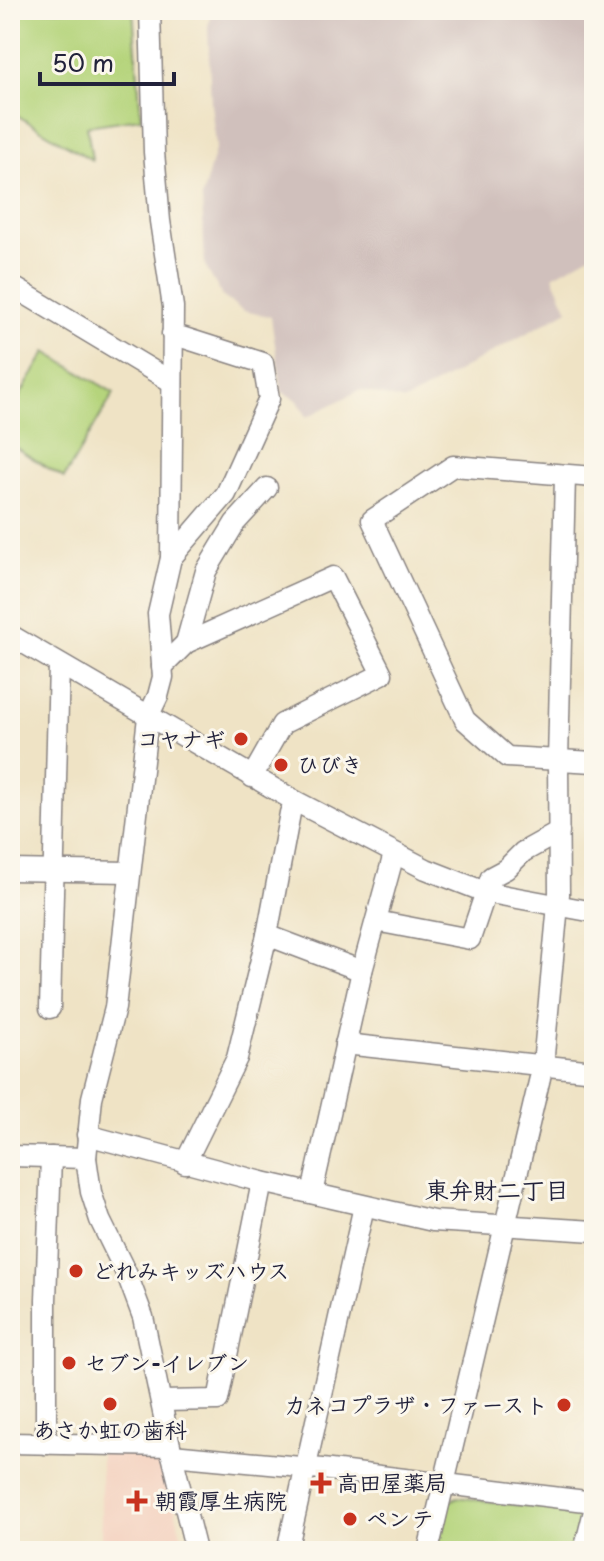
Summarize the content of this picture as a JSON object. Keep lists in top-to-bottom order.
{
  "districts": ["東弁財二丁目"],
  "places": {
    "other": [
      "コヤナギ",
      "ひびき",
      "どれみキッズハウス",
      "セブン-イレブン",
      "あさか虹の歯科",
      "カネコプラザ・ファースト",
      "ペンテ"
    ],
    "health": ["高田屋薬局", "朝霞厚生病院"]
  },
  "scale_bar": "50 m"
}
